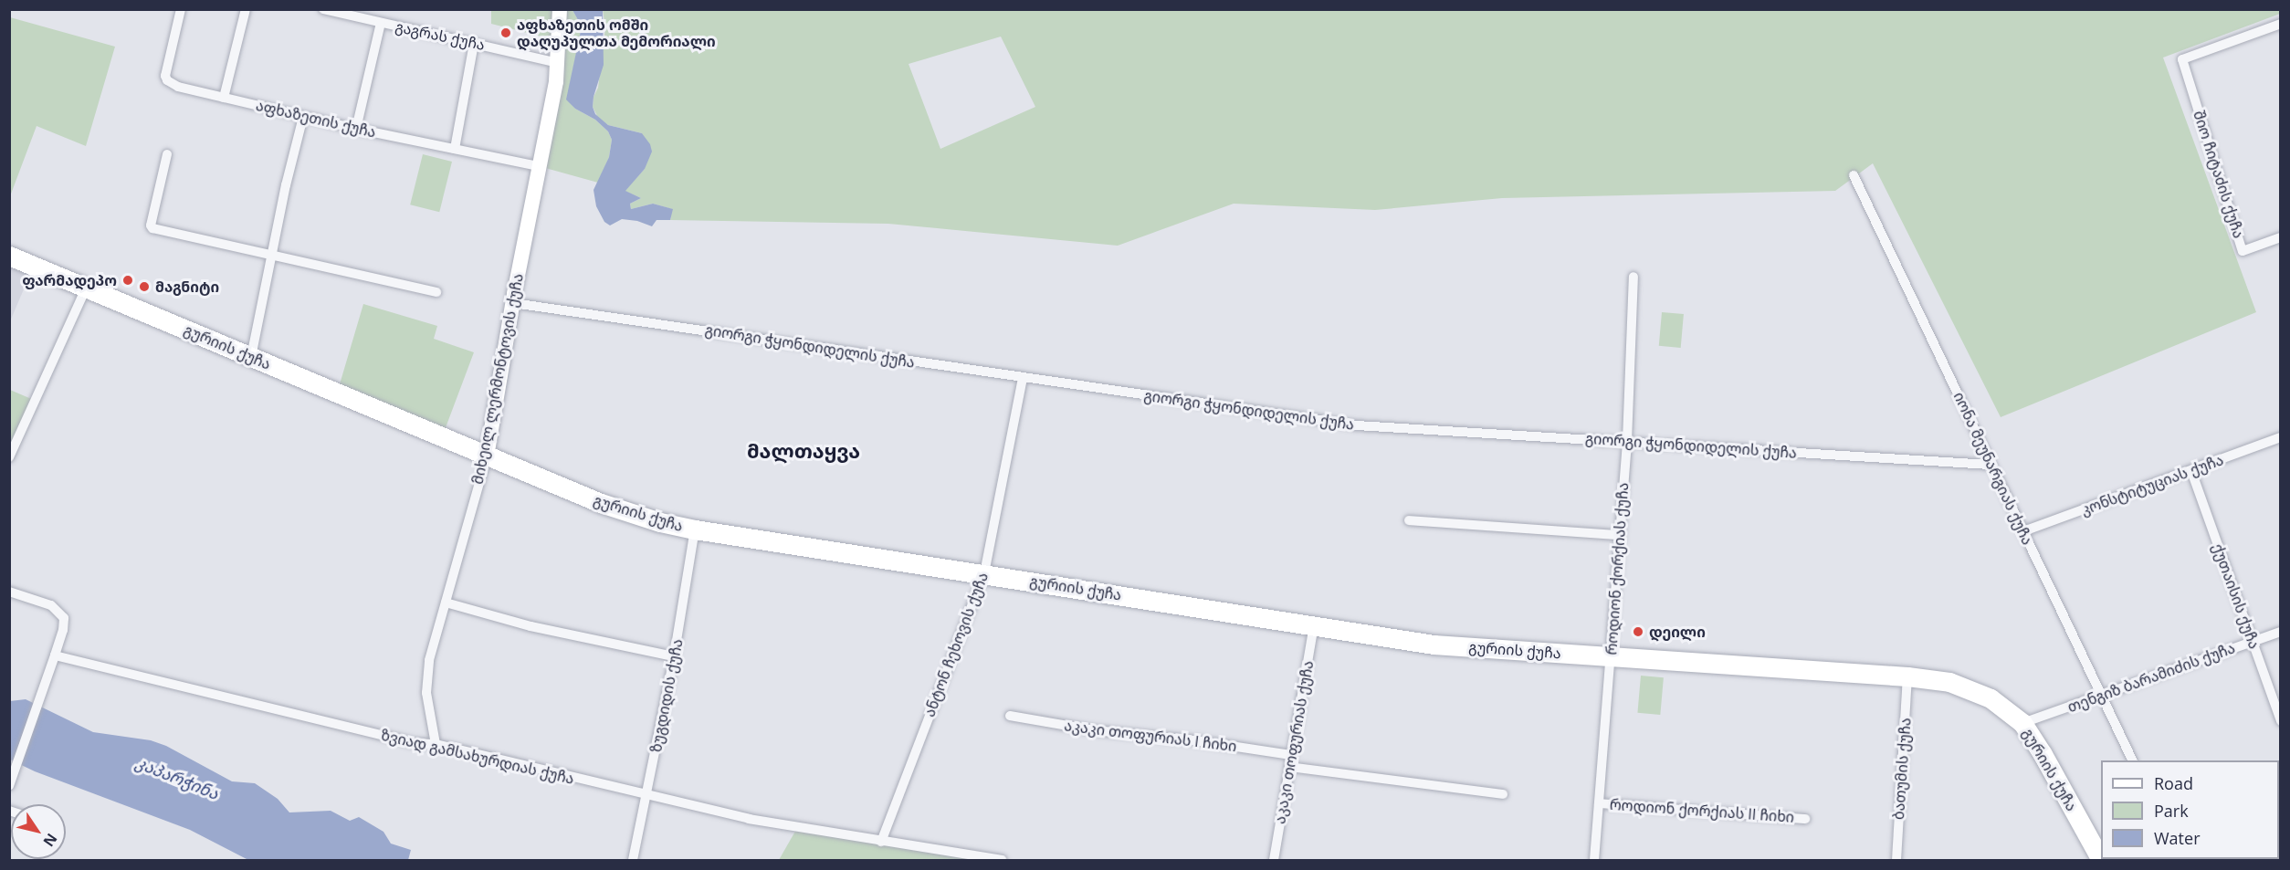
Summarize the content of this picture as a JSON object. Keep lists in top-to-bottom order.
{
  "streets": {
    "highway": ["გურიის ქუჩა"],
    "street": [
      "გაგრას ქუჩა",
      "აფხაზეთის ქუჩა",
      "შიო ჩიტაძის ქუჩა",
      "გიორგი ჭყონდიდელის ქუჩა",
      "მიხეილ ლერმონტოვის ქუჩა",
      "იონა მეუნარგიას ქუჩა",
      "კონსტიტუციას ქუჩა",
      "როდიონ ქორქიას ქუჩა",
      "ქუთაისის ქუჩა",
      "ანტონ ჩეხოვის ქუჩა",
      "თენგიზ ბარამიძის ქუჩა",
      "ზუგდიდის ქუჩა",
      "აკაკი თოფურიას I ჩიხი",
      "აკაკი თოფურიას ქუჩა",
      "ზვიად გამსახურდიას ქუჩა",
      "ბათუმის ქუჩა",
      "როდიონ ქორქიას II ჩიხი"
    ]
  },
  "crossings": [
    ["გაგრას ქუჩა", "მიხეილ ლერმონტოვის ქუჩა"],
    ["აფხაზეთის ქუჩა", "მიხეილ ლერმონტოვის ქუჩა"],
    ["გიორგი ჭყონდიდელის ქუჩა", "მიხეილ ლერმონტოვის ქუჩა"],
    ["გიორგი ჭყონდიდელის ქუჩა", "იონა მეუნარგიას ქუჩა"],
    ["გიორგი ჭყონდიდელის ქუჩა", "როდიონ ქორქიას ქუჩა"],
    ["გიორგი ჭყონდიდელის ქუჩა", "ანტონ ჩეხოვის ქუჩა"],
    ["გურიის ქუჩა", "მიხეილ ლერმონტოვის ქუჩა"],
    ["გურიის ქუჩა", "როდიონ ქორქიას ქუჩა"],
    ["გურიის ქუჩა", "ანტონ ჩეხოვის ქუჩა"],
    ["გურიის ქუჩა", "თენგიზ ბარამიძის ქუჩა"],
    ["გურიის ქუჩა", "ზუგდიდის ქუჩა"],
    ["გურიის ქუჩა", "აკაკი თოფურიას ქუჩა"],
    ["გურიის ქუჩა", "ბათუმის ქუჩა"],
    ["მიხეილ ლერმონტოვის ქუჩა", "ზვიად გამსახურდიას ქუჩა"],
    ["იონა მეუნარგიას ქუჩა", "კონსტიტუციას ქუჩა"],
    ["იონა მეუნარგიას ქუჩა", "თენგიზ ბარამიძის ქუჩა"],
    ["კონსტიტუციას ქუჩა", "ქუთაისის ქუჩა"],
    ["როდიონ ქორქიას ქუჩა", "როდიონ ქორქიას II ჩიხი"],
    ["ქუთაისის ქუჩა", "თენგიზ ბარამიძის ქუჩა"],
    ["ანტონ ჩეხოვის ქუჩა", "ზვიად გამსახურდიას ქუჩა"],
    ["ზუგდიდის ქუჩა", "ზვიად გამსახურდიას ქუჩა"],
    ["აკაკი თოფურიას I ჩიხი", "აკაკი თოფურიას ქუჩა"]
  ],
  "districts": ["მალთაყვა"],
  "water": ["კაპარჭინა"],
  "places": [
    "აფხაზეთის ომში დაღუპულთა მემორიალი",
    "ფარმადეპო",
    "მაგნიტი",
    "დეილი"
  ],
  "legend": ["Road", "Park", "Water"],
  "north": "bottom right"
}
